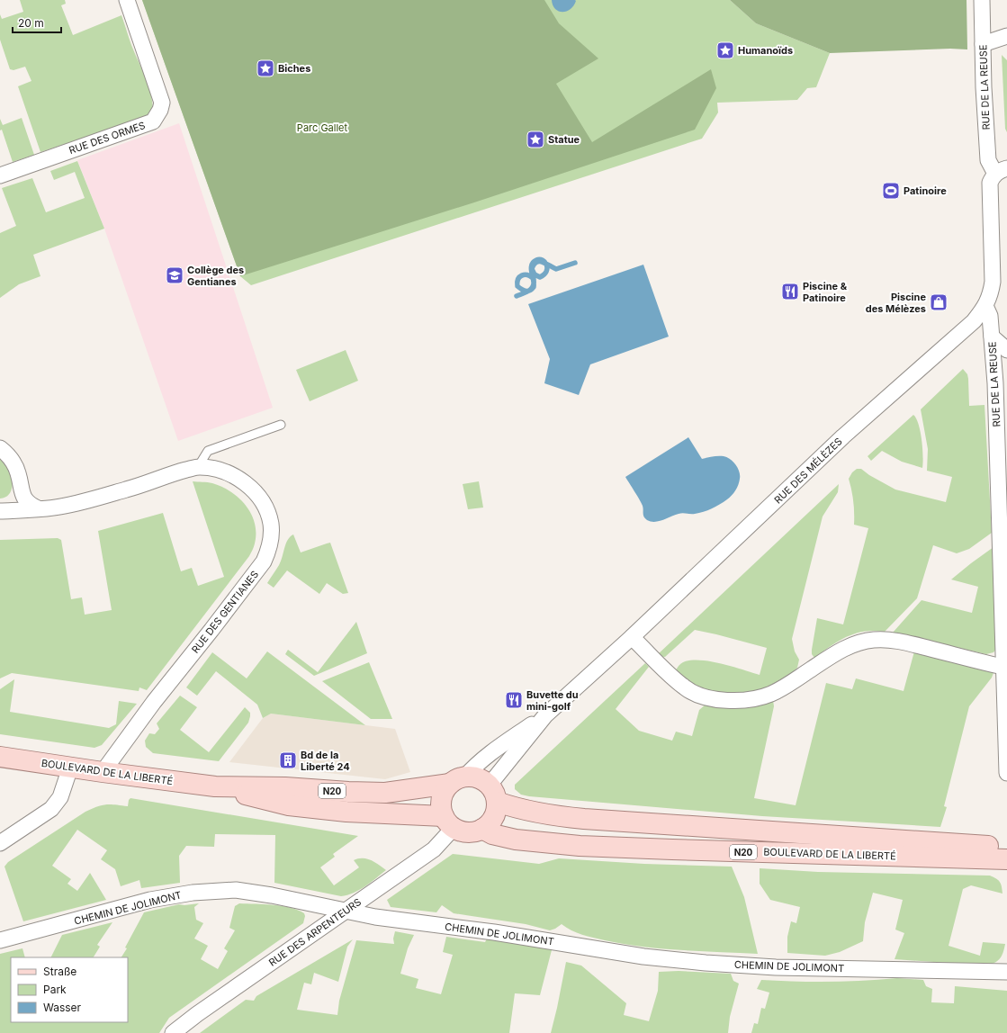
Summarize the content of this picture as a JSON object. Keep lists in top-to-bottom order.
{
  "streets": {
    "main road": ["BOULEVARD DE LA LIBERTÉ", "N20"],
    "street": [
      "RUE DE LA REUSE",
      "RUE DES ORMES",
      "RUE DES MÉLÈZES",
      "RUE DES GENTIANES",
      "CHEMIN DE JOLIMONT",
      "RUE DES ARPENTEURS"
    ]
  },
  "crossings": [
    ["RUE DE LA REUSE", "RUE DES MÉLÈZES"],
    ["RUE DES MÉLÈZES", "BOULEVARD DE LA LIBERTÉ"],
    ["RUE DES MÉLÈZES", "N20"],
    ["RUE DES MÉLÈZES", "RUE DES ARPENTEURS"],
    ["RUE DES GENTIANES", "BOULEVARD DE LA LIBERTÉ"],
    ["BOULEVARD DE LA LIBERTÉ", "N20"],
    ["BOULEVARD DE LA LIBERTÉ", "RUE DES ARPENTEURS"],
    ["N20", "RUE DES ARPENTEURS"],
    ["CHEMIN DE JOLIMONT", "RUE DES ARPENTEURS"]
  ],
  "parks": ["Parc Gallet"],
  "places": {
    "place": ["Humanoïds", "Biches", "Statue"],
    "sports": ["Patinoire"],
    "school or university": ["Collège des Gentianes"],
    "restaurant": ["Piscine & Patinoire", "Buvette du mini-golf"],
    "shop": ["Piscine des Mélèzes"],
    "building": ["Bd de la Liberté 24"]
  },
  "legend": ["Straße", "Park", "Wasser"],
  "scale_bar": "20 m"
}
